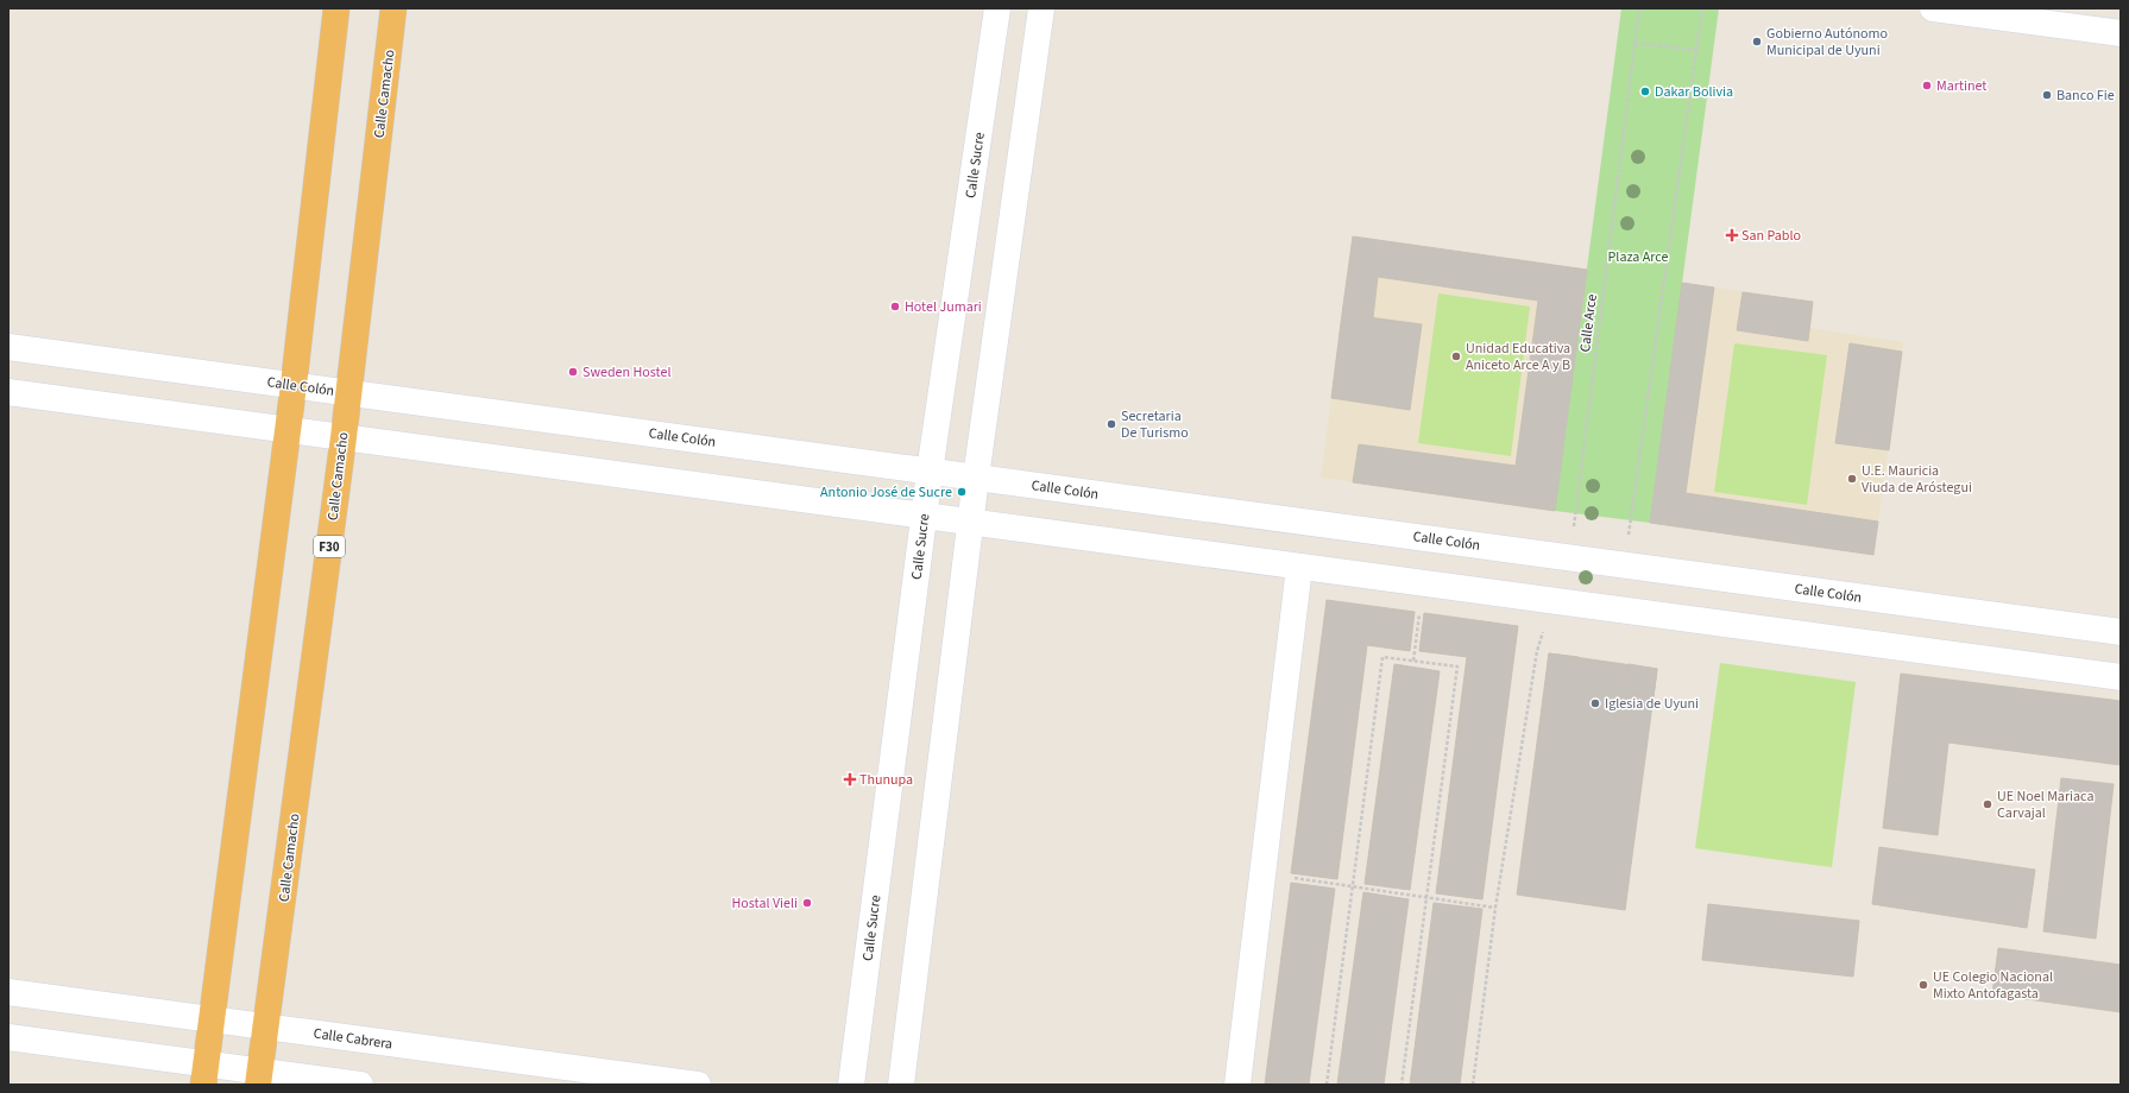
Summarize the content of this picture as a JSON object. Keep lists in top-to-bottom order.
{
  "streets": {
    "highway": ["Calle Camacho", "F30"],
    "street": ["Calle Sucre", "Calle Colón", "Calle Cabrera"],
    "path": ["Calle Arce"]
  },
  "crossings": [
    ["Calle Camacho", "Calle Colón"],
    ["Calle Camacho", "Calle Cabrera"],
    ["Calle Sucre", "Calle Colón"],
    ["Calle Arce", "Calle Colón"]
  ],
  "parks": ["Plaza Arce"],
  "places": {
    "other": [
      "Gobierno Autónomo Municipal de Uyuni",
      "Martinet",
      "Dakar Bolivia",
      "Banco Fie",
      "Hotel Jumari",
      "Unidad Educativa Aniceto Arce A y B",
      "Sweden Hostel",
      "Secretaria De Turismo",
      "U.E. Mauricia Viuda de Aróstegui",
      "Antonio José de Sucre",
      "Iglesia de Uyuni",
      "UE Noel Mariaca Carvajal",
      "Hostal Vieli",
      "UE Colegio Nacional Mixto Antofagasta"
    ],
    "health": ["San Pablo", "Thunupa"]
  }
}
